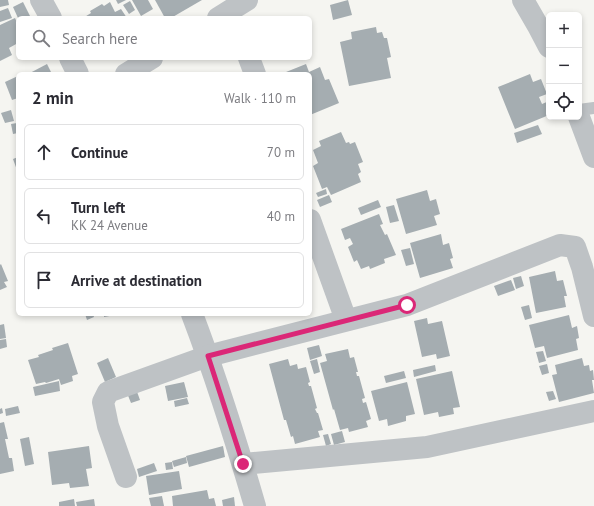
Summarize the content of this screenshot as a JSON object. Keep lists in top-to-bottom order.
{
  "page": {
    "map_buttons": ["+", "−"],
    "search": "Search here",
    "heading": ["2 min", "Walk · 110 m"],
    "list": [
      ["Continue", "70 m"],
      ["Turn left", "KK 24 Avenue", "40 m"],
      "Arrive at destination"
    ]
  }
}
